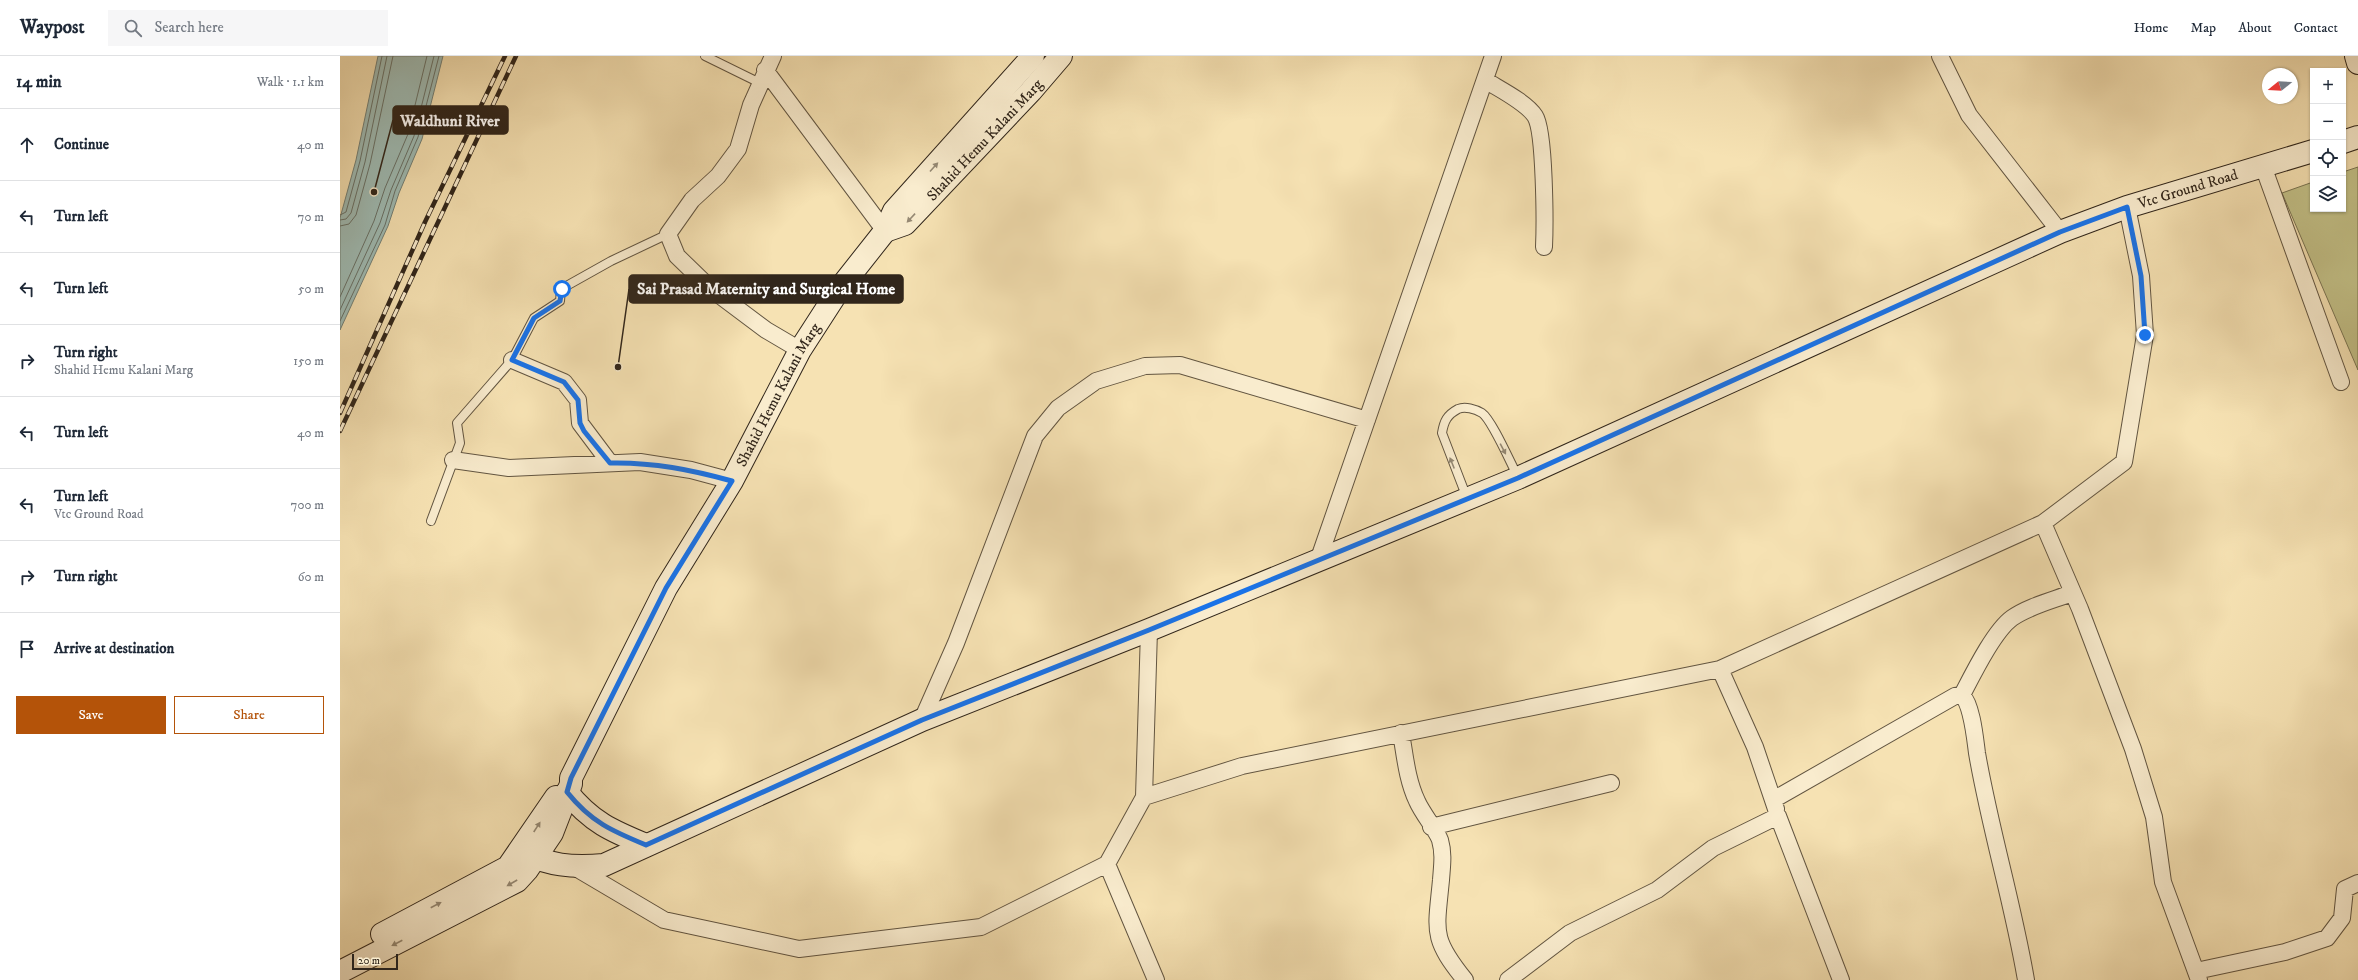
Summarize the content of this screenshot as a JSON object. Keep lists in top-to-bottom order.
{
  "streets": {
    "street": ["Shahid Hemu Kalani Marg", "Vtc Ground Road"]
  },
  "crossings": [
    ["Shahid Hemu Kalani Marg", "Vtc Ground Road"]
  ],
  "places": ["Waldhuni River", "Sai Prasad Maternity and Surgical Home"],
  "scale_bar": "20 m",
  "north": "left",
  "page": {
    "header": "Waypost",
    "search": "Search here",
    "nav": [
      "Home",
      "Map",
      "About",
      "Contact"
    ],
    "heading": ["14 min", "Walk · 1.1 km"],
    "map_buttons": ["+", "−"],
    "list": [
      ["Continue", "40 m"],
      ["Turn left", "70 m"],
      ["Turn left", "50 m"],
      ["Turn right", "Shahid Hemu Kalani Marg", "150 m"],
      ["Turn left", "40 m"],
      ["Turn left", "Vtc Ground Road", "700 m"],
      ["Turn right", "60 m"],
      "Arrive at destination"
    ],
    "buttons": ["Save", "Share"],
    "scale": "20 m"
  }
}
